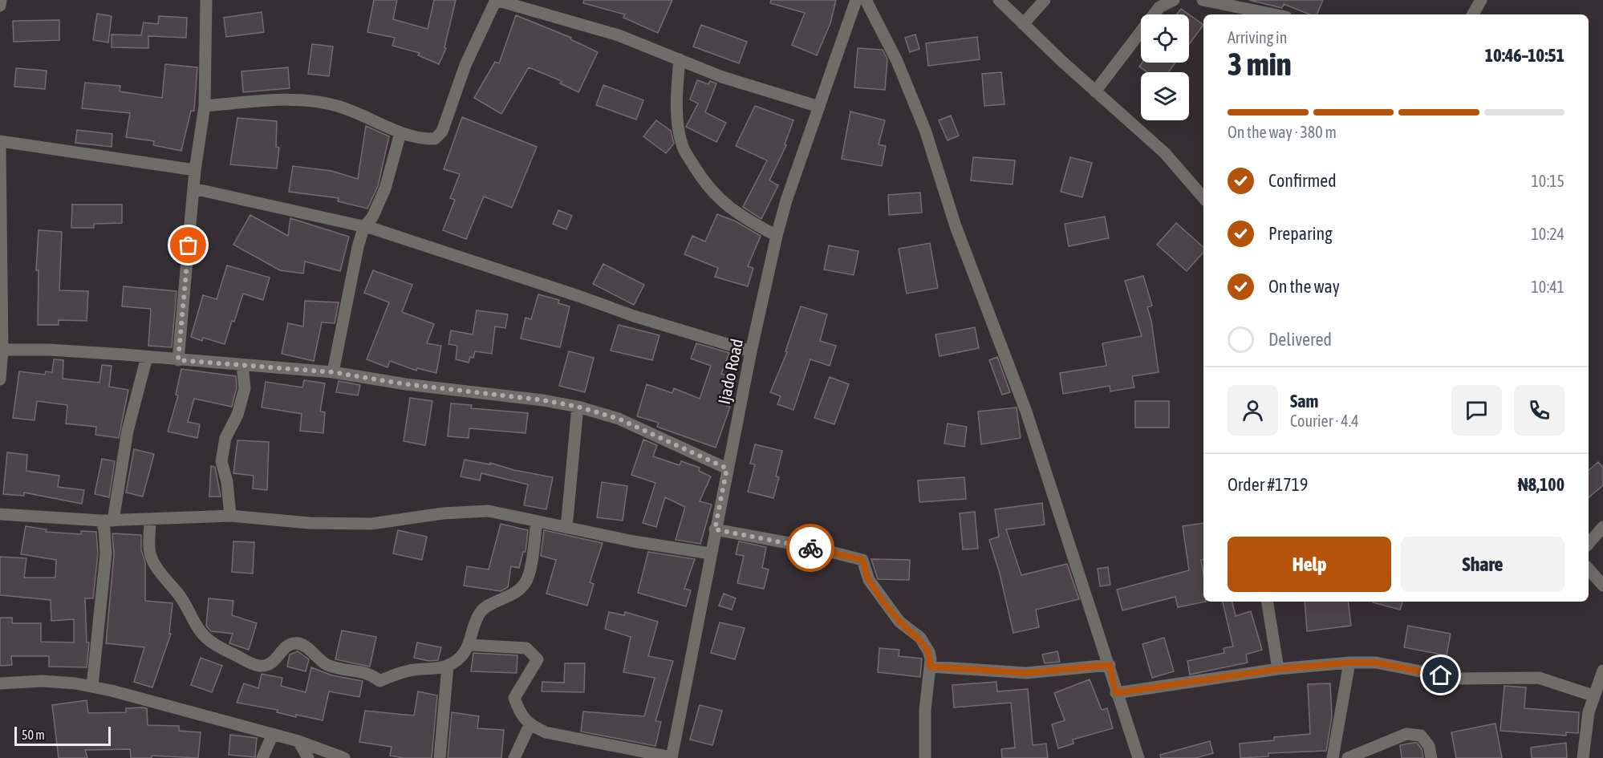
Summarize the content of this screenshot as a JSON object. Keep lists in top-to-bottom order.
{
  "streets": {
    "street": ["Ijado Road"]
  },
  "scale_bar": "50 m",
  "page": {
    "heading": ["3 min", "Arriving in", "10:46–10:51"],
    "panel": [
      "Sam",
      "Courier · 4.4",
      "Order #1719",
      "₦8,100"
    ],
    "bar": "On the way · 380 m",
    "list": [
      ["Confirmed", "10:15"],
      ["Preparing", "10:24"],
      ["On the way", "10:41"],
      "Delivered"
    ],
    "buttons": ["Help", "Share"],
    "scale": "50 m"
  }
}
